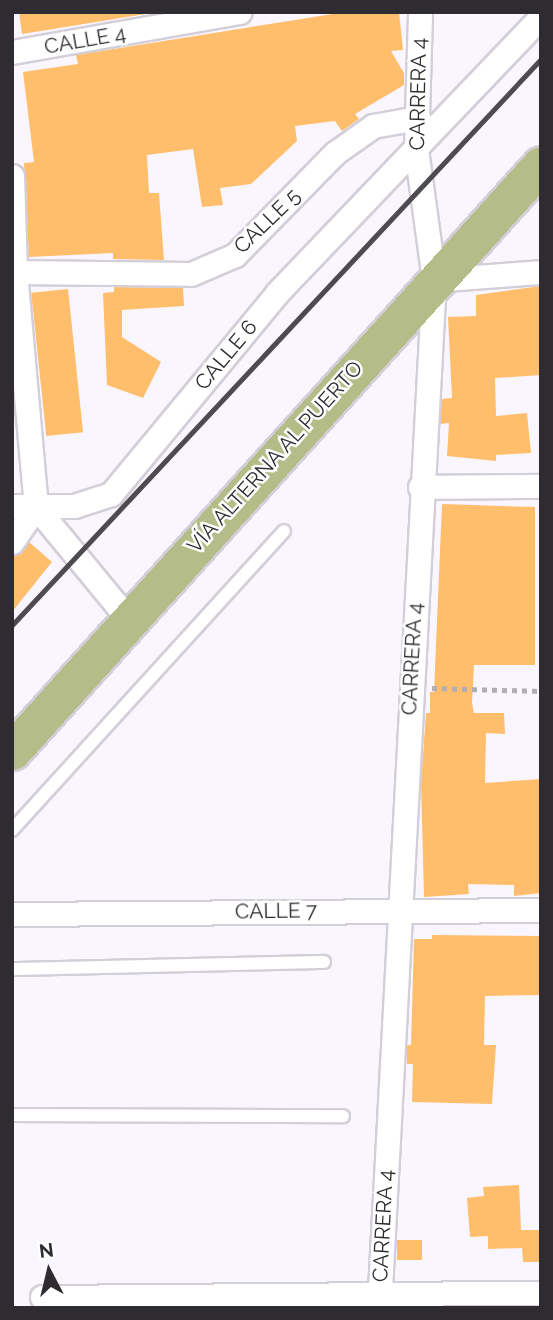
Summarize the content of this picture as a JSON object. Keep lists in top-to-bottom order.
{
  "streets": {
    "main road": ["VÍA ALTERNA AL PUERTO"],
    "street": [
      "CALLE 4",
      "CARRERA 4",
      "CALLE 5",
      "CALLE 6",
      "CALLE 7"
    ]
  },
  "crossings": [
    ["CARRERA 4", "CALLE 5"],
    ["CARRERA 4", "CALLE 6"],
    ["CARRERA 4", "VÍA ALTERNA AL PUERTO"],
    ["CARRERA 4", "CALLE 7"]
  ],
  "north": "top"
}
